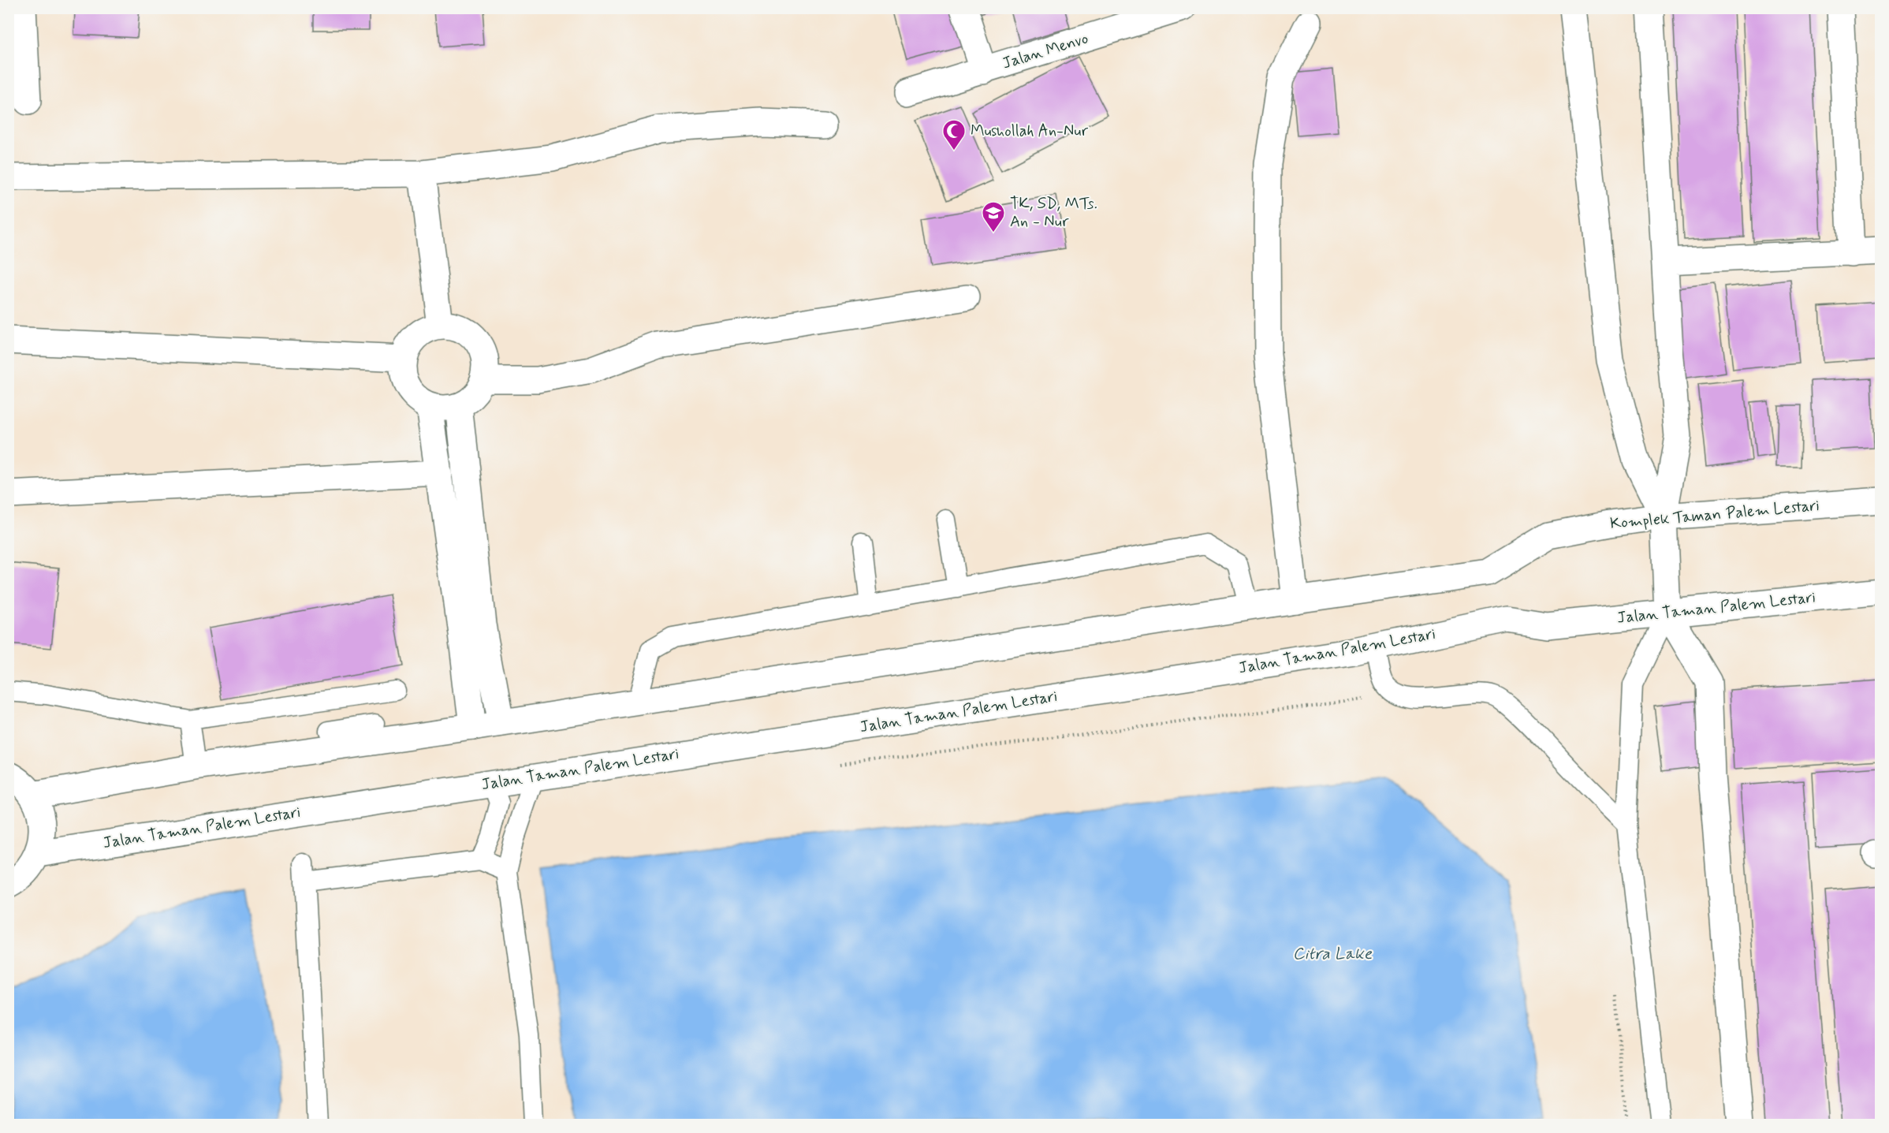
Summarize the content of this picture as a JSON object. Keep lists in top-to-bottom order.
{
  "streets": {
    "street": ["Jalan Menvo", "Komplek Taman Palem Lestari", "Jalan Taman Palem Lestari"]
  },
  "water": ["Citra Lake"],
  "places": {
    "mosque": ["Mushollah An-Nur"],
    "school or university": ["TK, SD, MTs. An - Nur"]
  }
}
